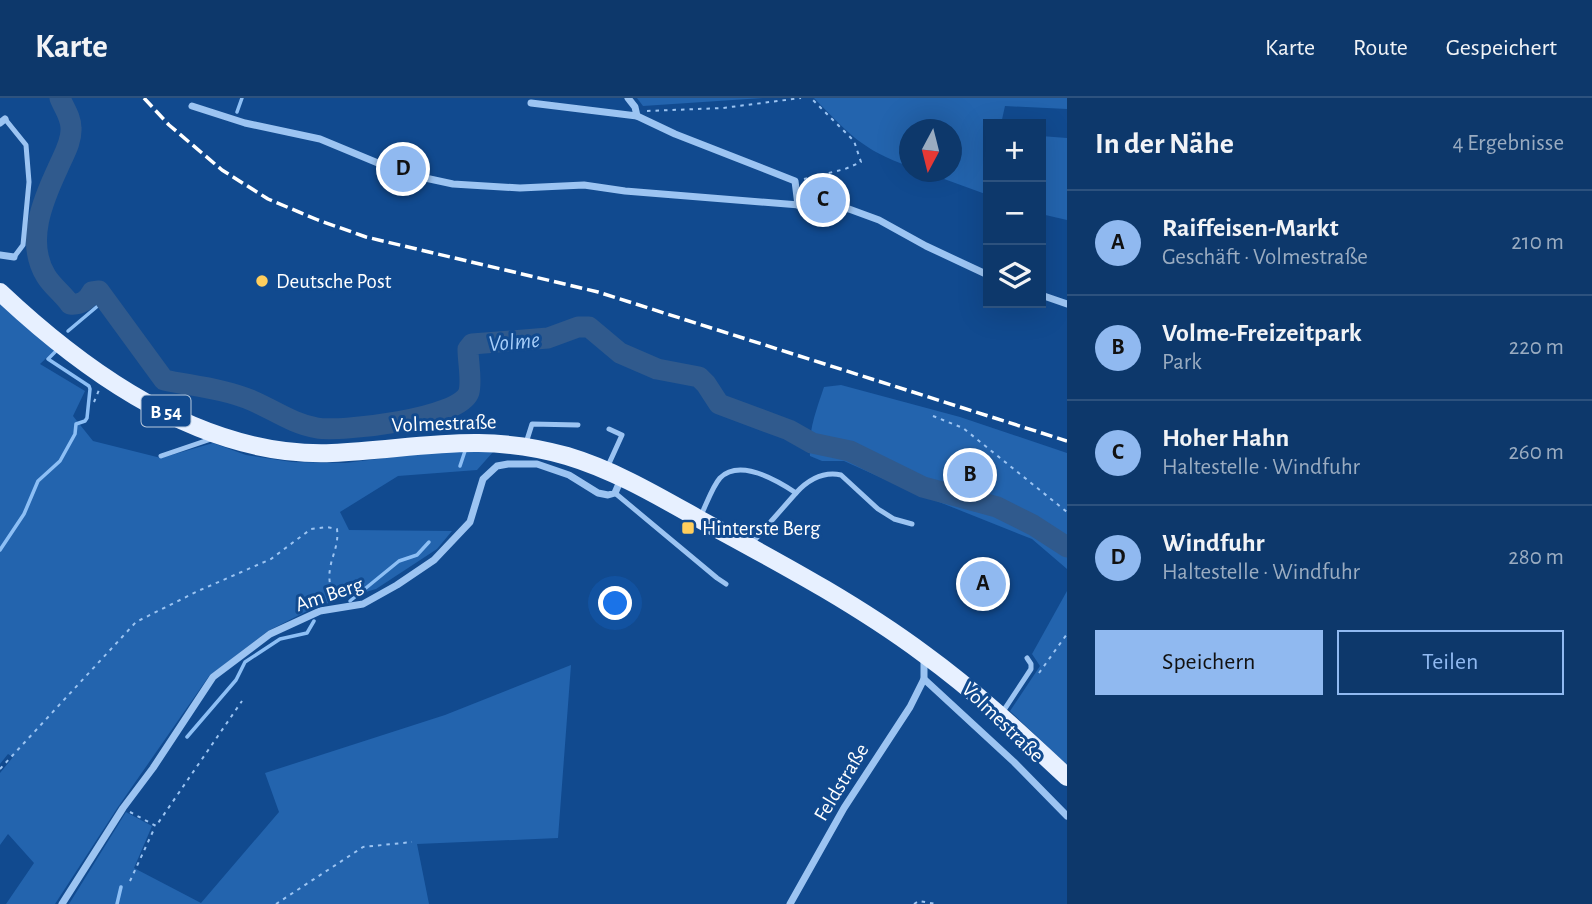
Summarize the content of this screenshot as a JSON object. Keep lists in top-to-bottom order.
{
  "streets": {
    "main road": ["B 54", "Volmestraße"],
    "street": ["Am Berg", "Feldstraße"]
  },
  "crossings": [
    ["Volmestraße", "Am Berg"],
    ["Volmestraße", "Feldstraße"]
  ],
  "water": ["Volme"],
  "places": {
    "other": ["Deutsche Post"],
    "transit": ["Hinterste Berg"]
  },
  "north": "bottom",
  "page": {
    "header": "Karte",
    "nav": ["Karte", "Route", "Gespeichert"],
    "heading": ["In der Nähe", "4 Ergebnisse"],
    "map_buttons": ["+", "−"],
    "pins": [
      "D",
      "C",
      "B",
      "A"
    ],
    "list": [
      {
        "mark": "A",
        "name": "Raiffeisen-Markt",
        "note": "Geschäft · Volmestraße",
        "value": "210 m"
      },
      {
        "mark": "B",
        "name": "Volme-Freizeitpark",
        "note": "Park",
        "value": "220 m"
      },
      {
        "mark": "C",
        "name": "Hoher Hahn",
        "note": "Haltestelle · Windfuhr",
        "value": "260 m"
      },
      {
        "mark": "D",
        "name": "Windfuhr",
        "note": "Haltestelle · Windfuhr",
        "value": "280 m"
      }
    ],
    "buttons": ["Speichern", "Teilen"]
  }
}
